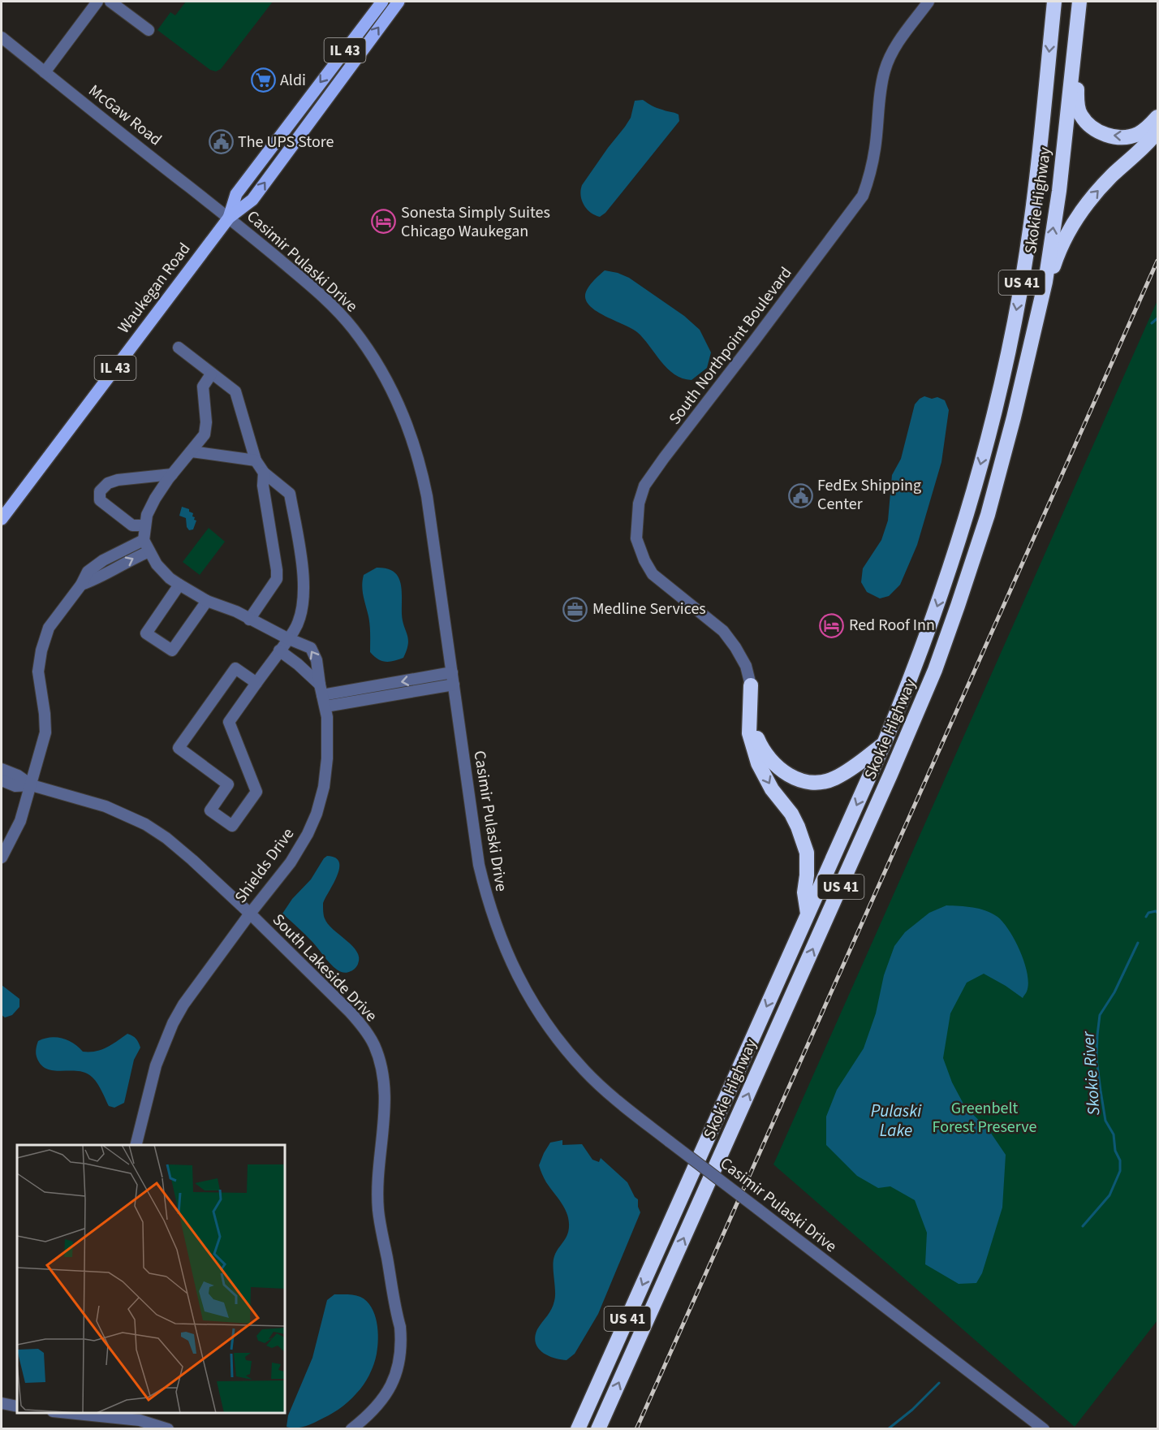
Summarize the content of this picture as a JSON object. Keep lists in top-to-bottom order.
{
  "streets": {
    "highway": ["Skokie Highway", "US 41"],
    "main road": ["IL 43", "Waukegan Road"],
    "street": [
      "McGaw Road",
      "Casimir Pulaski Drive",
      "South Northpoint Boulevard",
      "Shields Drive",
      "South Lakeside Drive"
    ]
  },
  "crossings": [
    ["McGaw Road", "Casimir Pulaski Drive"],
    ["McGaw Road", "Waukegan Road"],
    ["Casimir Pulaski Drive", "Waukegan Road"],
    ["Shields Drive", "South Lakeside Drive"]
  ],
  "water": ["Skokie River", "Pulaski Lake"],
  "parks": ["Greenbelt Forest Preserve"],
  "places": {
    "supermarket": ["Aldi"],
    "public building": ["The UPS Store", "FedEx Shipping Center"],
    "hotel": ["Sonesta Simply Suites Chicago Waukegan", "Red Roof Inn"],
    "office": ["Medline Services"]
  }
}
